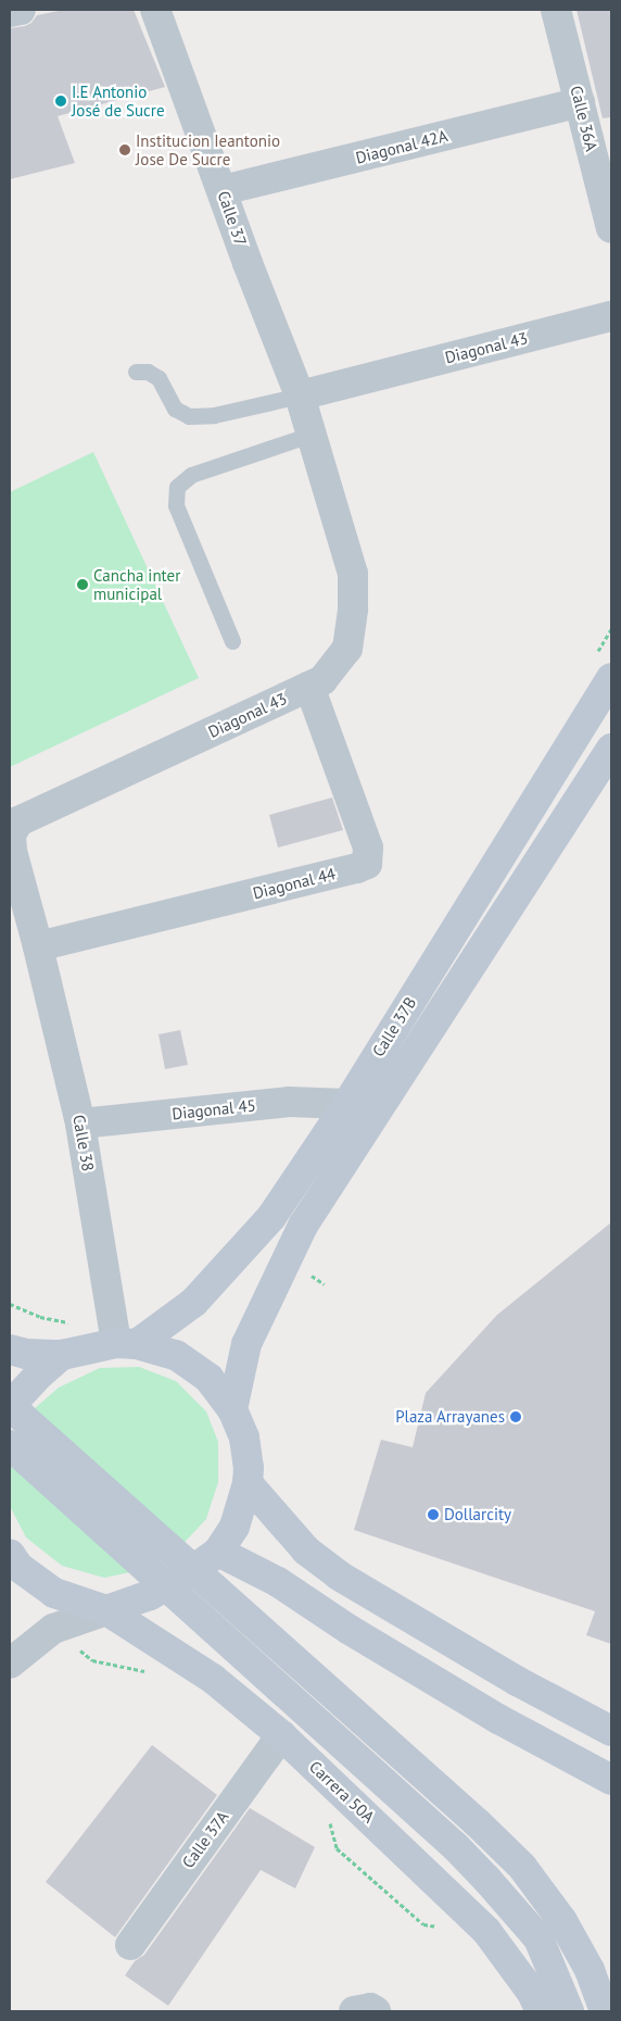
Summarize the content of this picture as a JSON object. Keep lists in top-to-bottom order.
{
  "streets": {
    "main road": ["Calle 37B", "Carrera 50A"],
    "street": [
      "Calle 36A",
      "Diagonal 42A",
      "Calle 37",
      "Diagonal 43",
      "Diagonal 44",
      "Diagonal 45",
      "Calle 38",
      "Calle 37A"
    ]
  },
  "crossings": [
    ["Calle 36A", "Diagonal 42A"],
    ["Diagonal 42A", "Calle 37"],
    ["Calle 37", "Diagonal 43"],
    ["Diagonal 43", "Diagonal 44"],
    ["Diagonal 43", "Calle 38"],
    ["Diagonal 44", "Calle 38"],
    ["Calle 37B", "Diagonal 45"],
    ["Calle 37B", "Calle 38"],
    ["Diagonal 45", "Calle 38"],
    ["Carrera 50A", "Calle 37A"]
  ],
  "places": [
    "I.E Antonio José de Sucre",
    "Institucion Ieantonio Jose De Sucre",
    "Cancha inter municipal",
    "Plaza Arrayanes",
    "Dollarcity"
  ]
}
